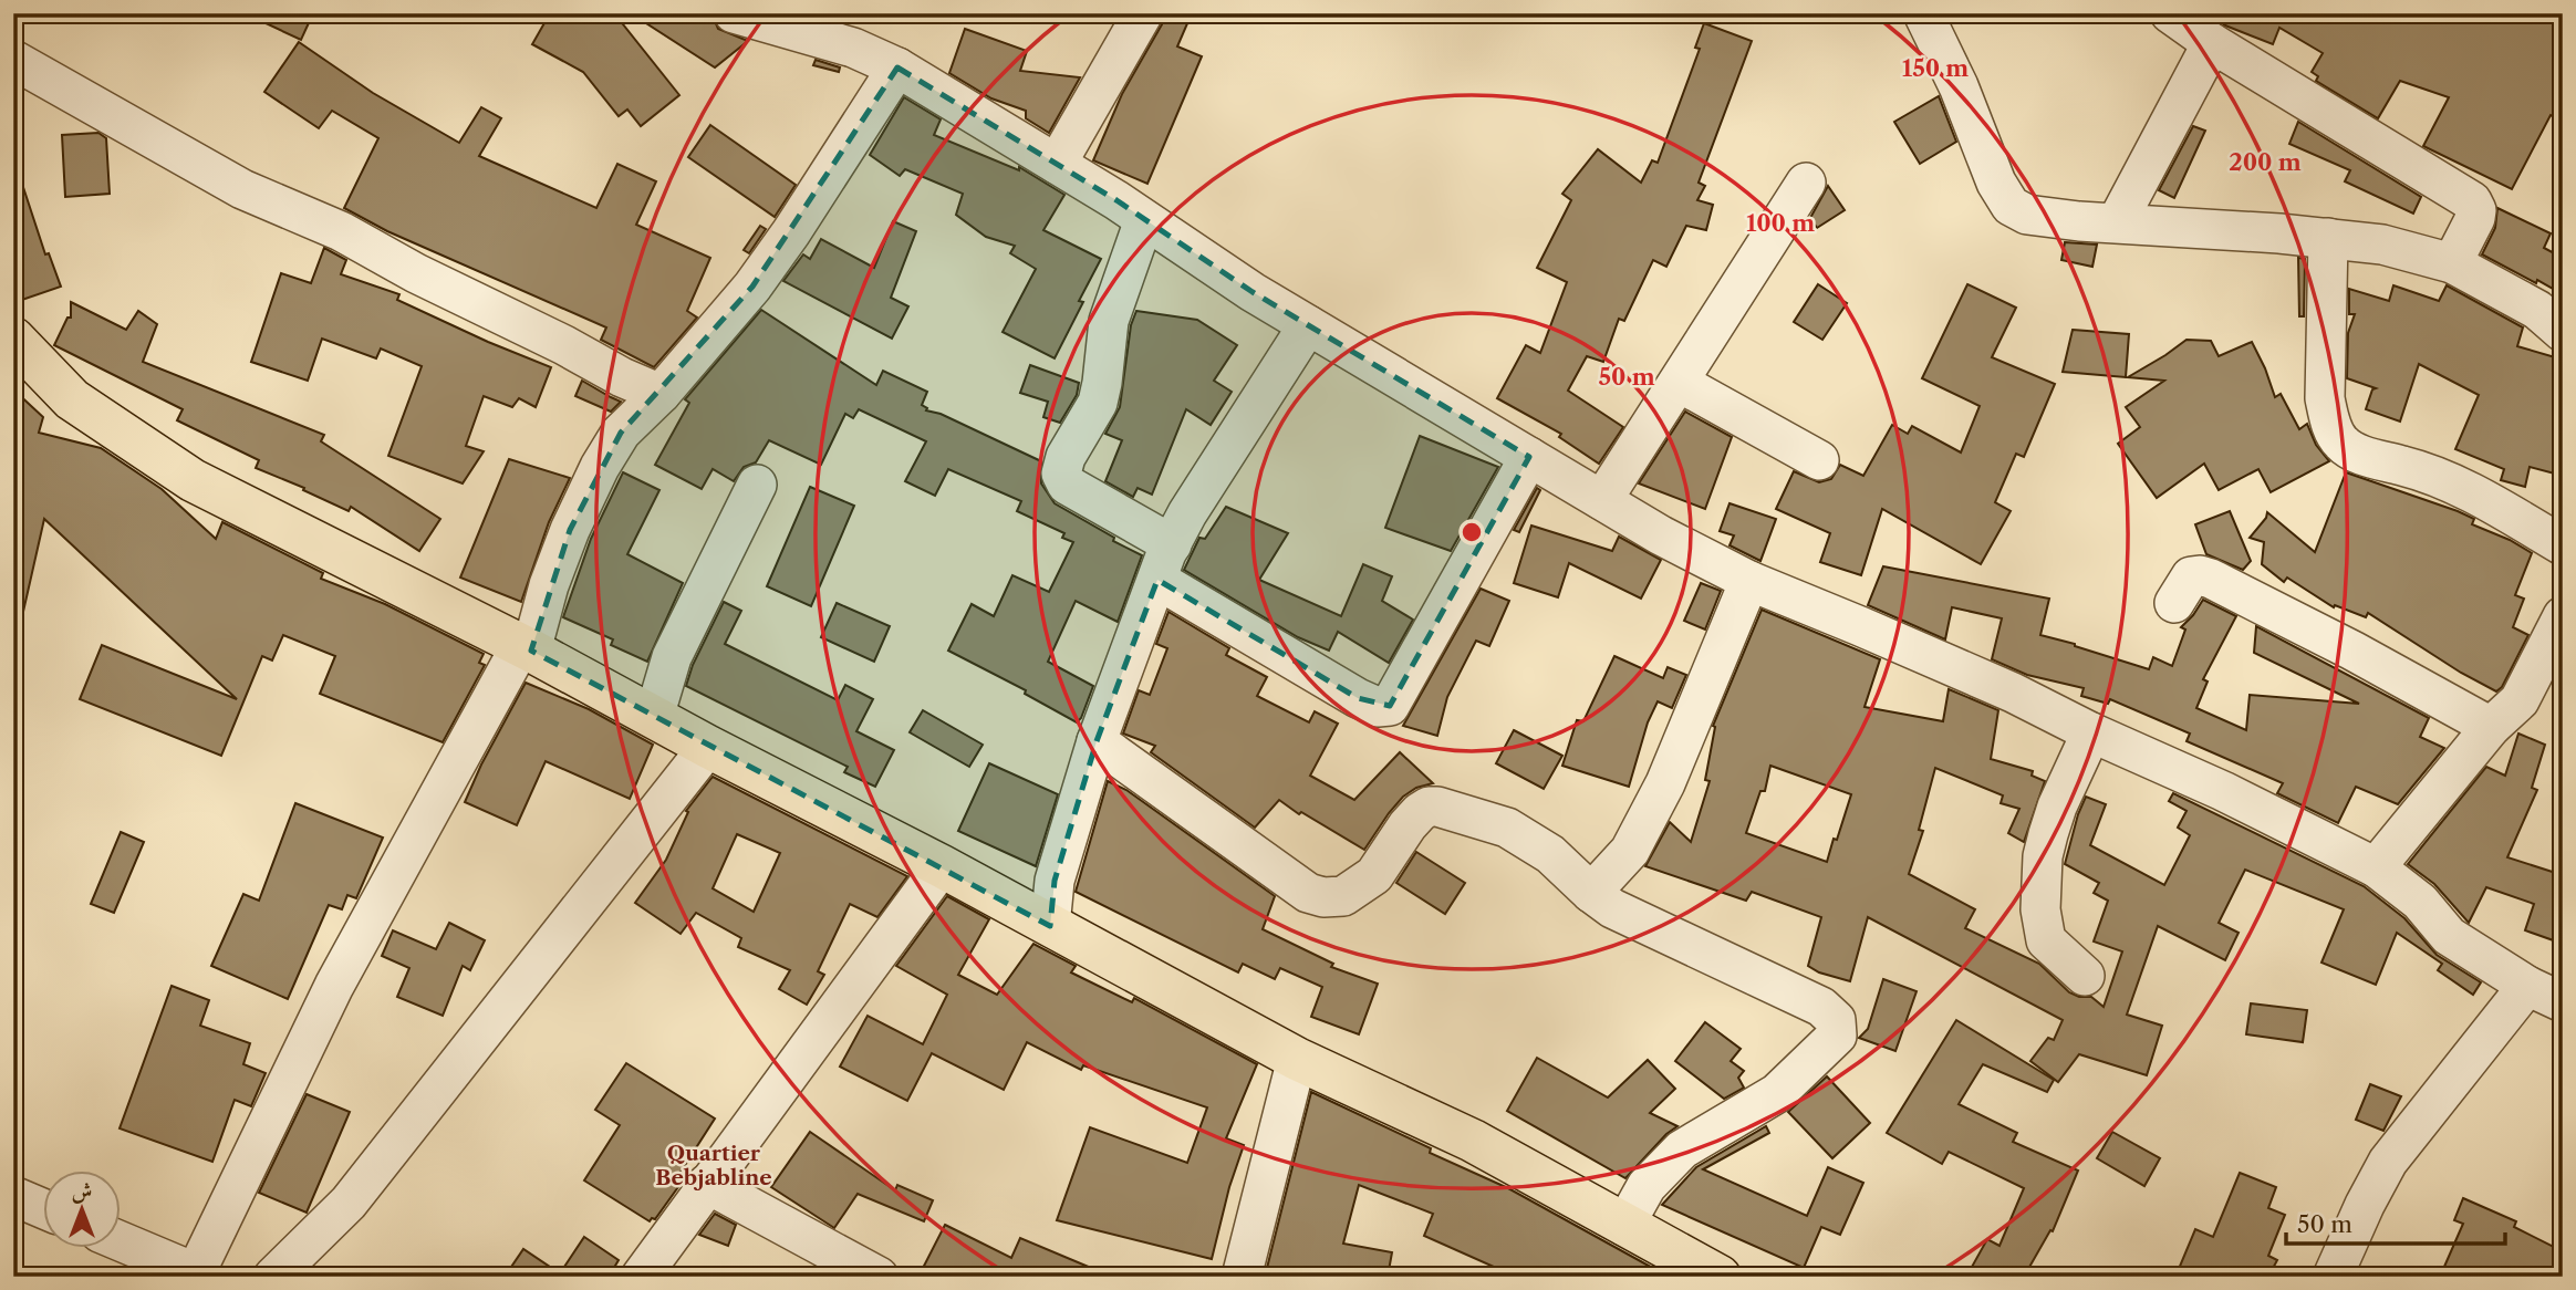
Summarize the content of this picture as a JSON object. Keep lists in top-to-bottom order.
{
  "districts": ["Quartier Bebjabline"],
  "scale_bar": "50 m",
  "north": "top",
  "rings": [
    "150 m",
    "200 m",
    "100 m",
    "50 m"
  ]
}
